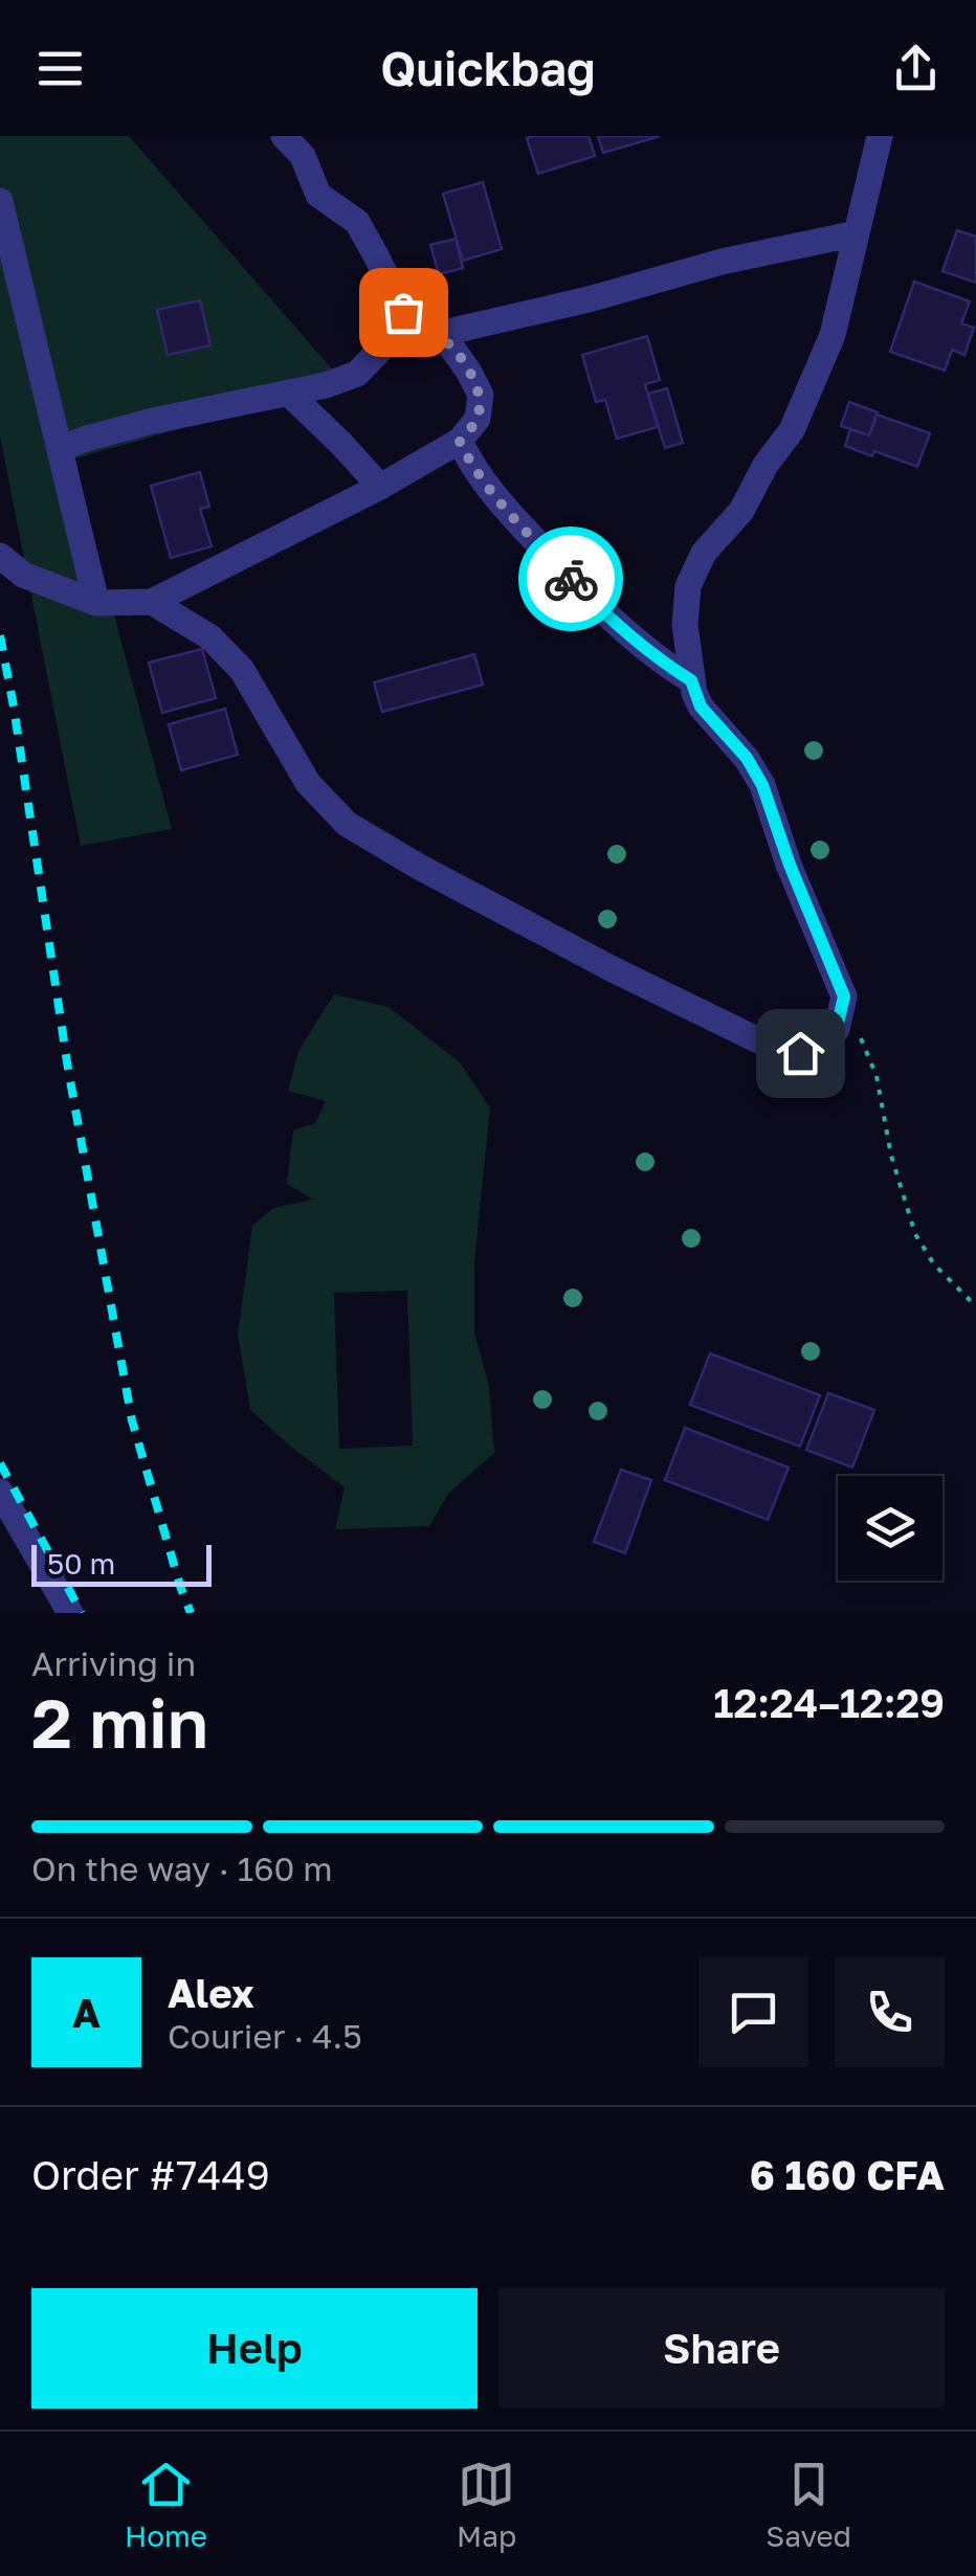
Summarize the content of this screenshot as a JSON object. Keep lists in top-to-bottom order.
{
  "scale_bar": "50 m",
  "page": {
    "header": "Quickbag",
    "scale": "50 m",
    "heading": ["2 min", "Arriving in", "12:24–12:29"],
    "panel": [
      "Alex",
      "Courier · 4.5",
      "Order #7449",
      "6 160 CFA"
    ],
    "bar": "On the way · 160 m",
    "round": "A",
    "buttons": ["Help", "Share"],
    "tabs": ["Home", "Map", "Saved"]
  }
}
